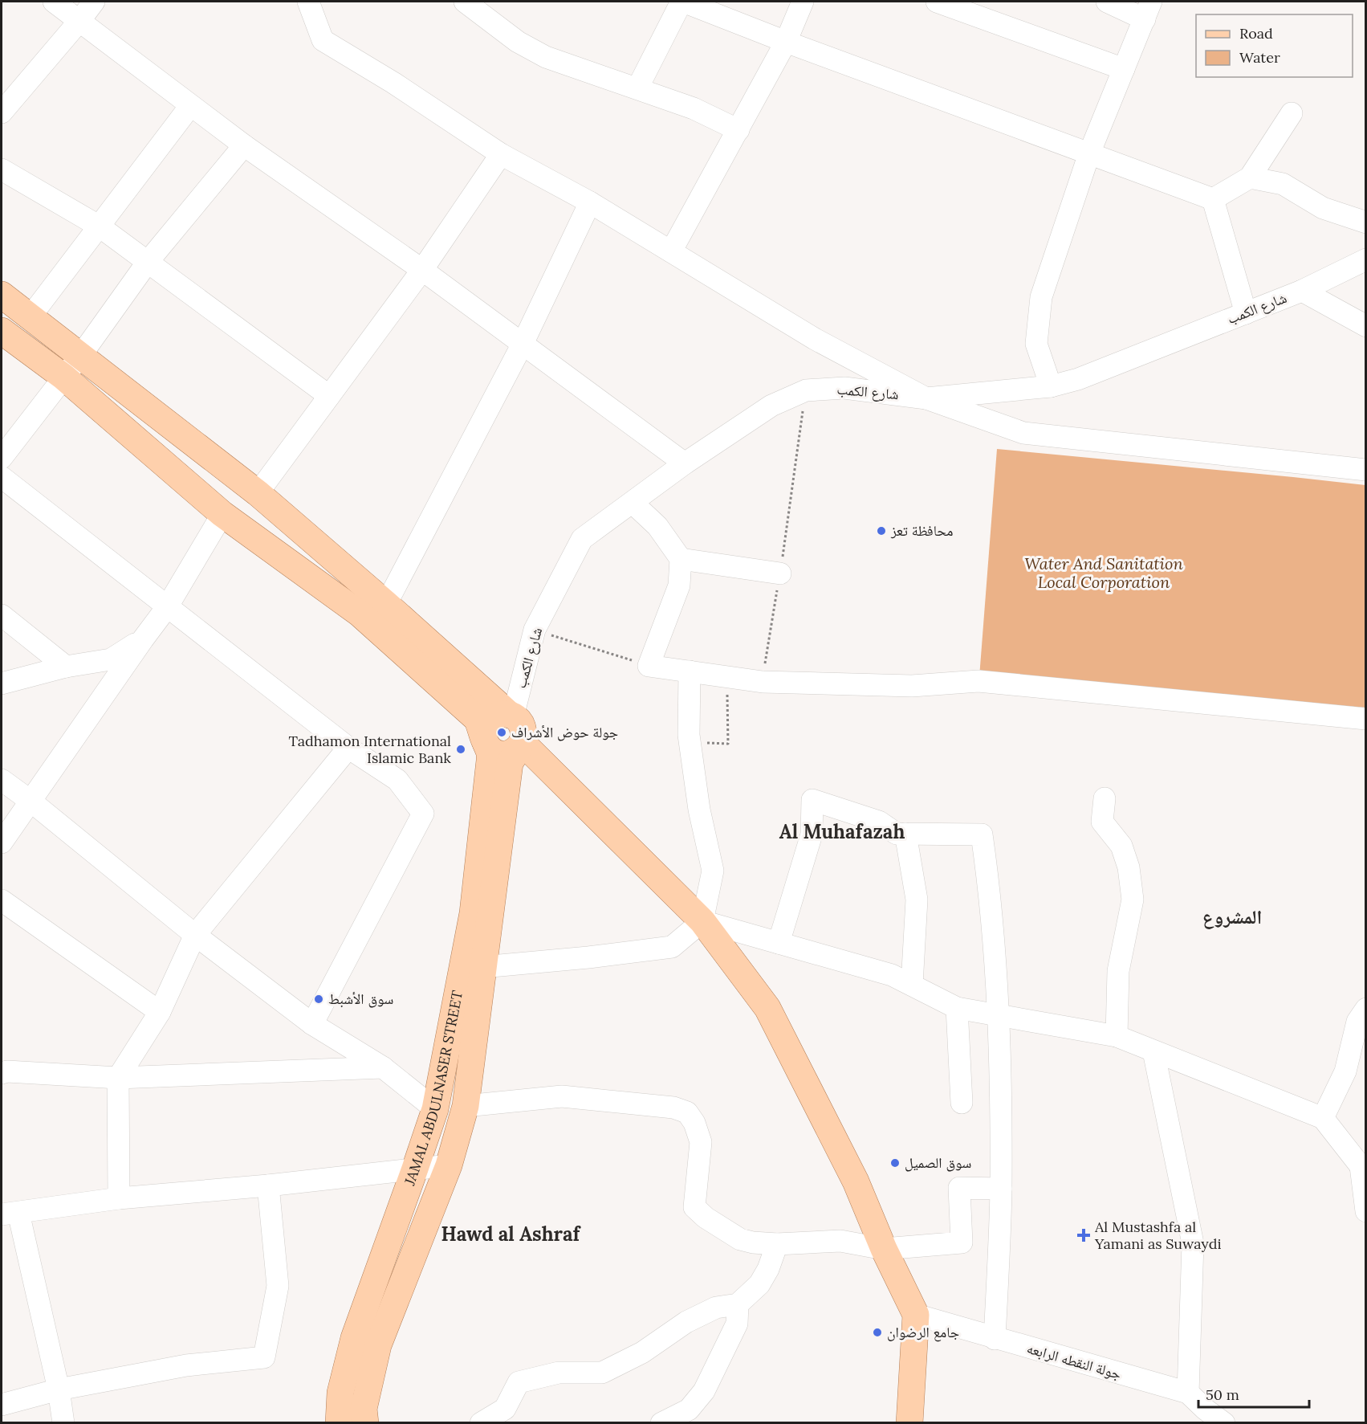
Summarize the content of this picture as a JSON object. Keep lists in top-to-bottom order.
{
  "streets": {
    "main road": ["JAMAL ABDULNASER STREET"],
    "street": ["شارع الكمب", "جولة النقطه الرابعه"]
  },
  "crossings": [
    ["شارع الكمب", "JAMAL ABDULNASER STREET"]
  ],
  "districts": ["Al Muhafazah", "المشروع", "Hawd al Ashraf"],
  "water": ["Water And Sanitation Local Corporation"],
  "places": {
    "other": [
      "محافظة تعز",
      "جولة حوض الأشراف",
      "Tadhamon International Islamic Bank",
      "سوق الأشبط",
      "سوق الصميل",
      "جامع الرضوان"
    ],
    "health": ["Al Mustashfa al Yamani as Suwaydi"]
  },
  "legend": ["Road", "Water"],
  "scale_bar": "50 m"
}
